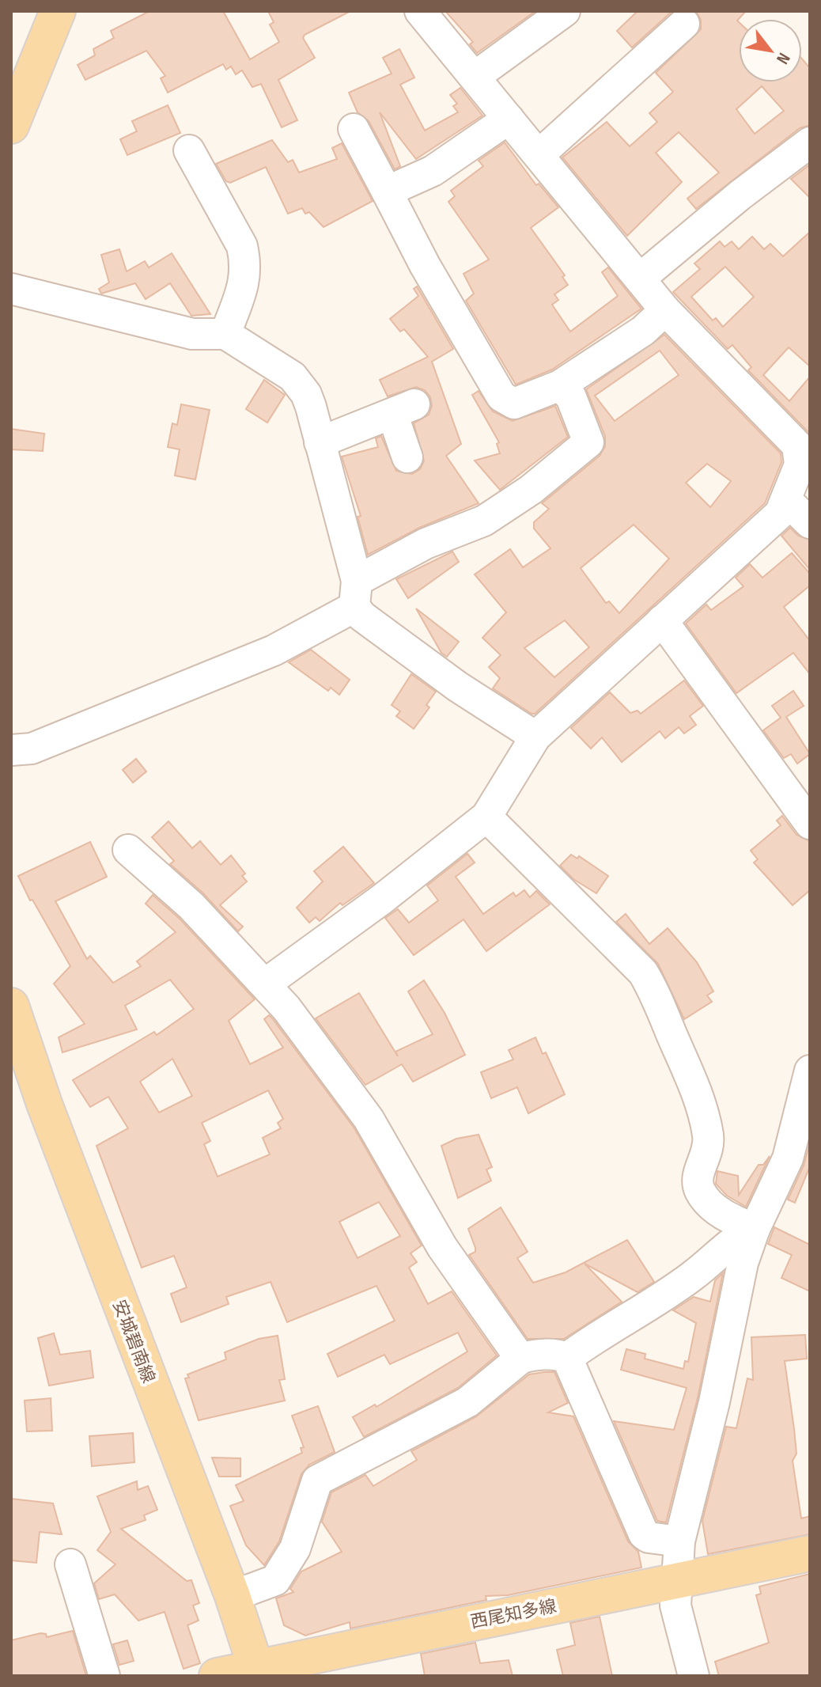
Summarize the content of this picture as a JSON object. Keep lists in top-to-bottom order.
{
  "streets": {
    "main road": ["安城碧南線", "西尾知多線"]
  },
  "crossings": [
    ["安城碧南線", "西尾知多線"]
  ],
  "north": "bottom right"
}
